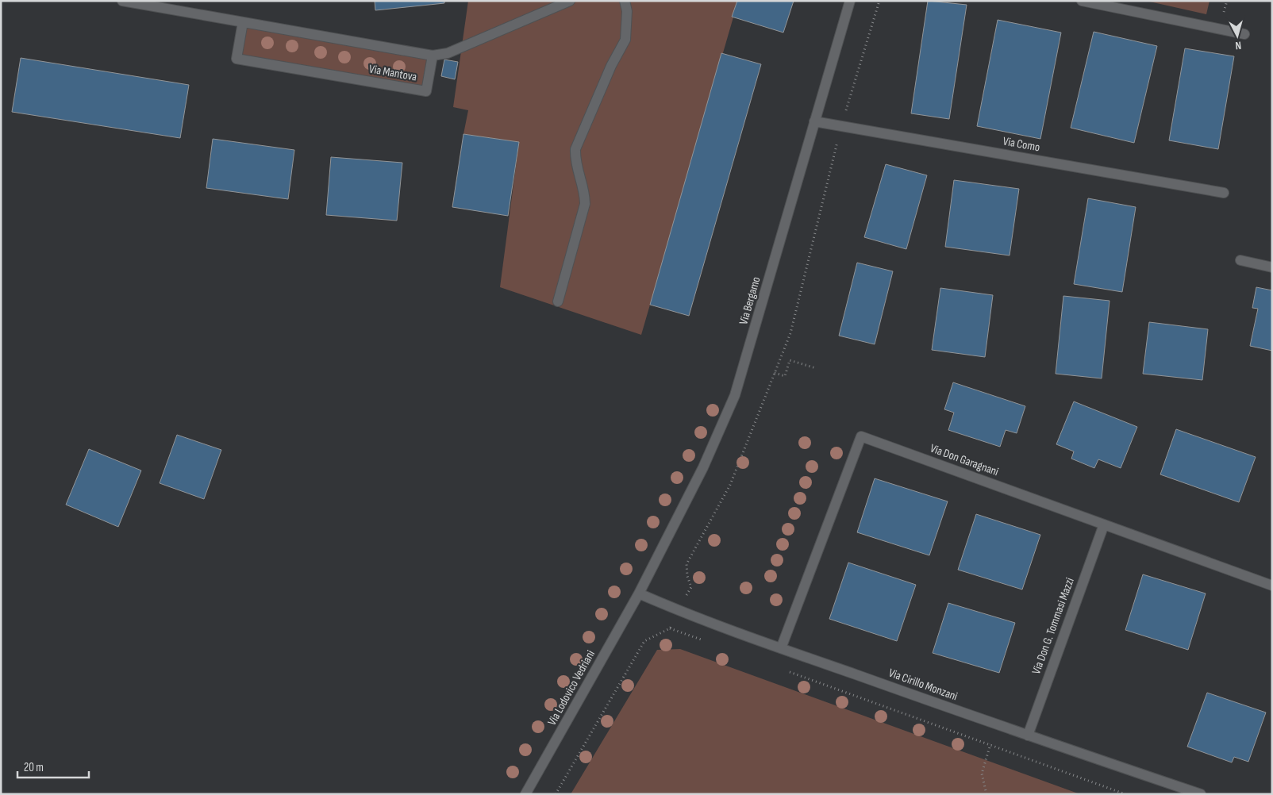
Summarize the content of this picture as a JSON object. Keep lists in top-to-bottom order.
{
  "streets": {
    "street": [
      "Via Mantova",
      "Via Como",
      "Via Bergamo",
      "Via Don Garagnani",
      "Via Don G. Tommasi Mazzi",
      "Via Cirillo Monzani",
      "Via Lodovico Vedriani"
    ]
  },
  "crossings": [
    ["Via Como", "Via Bergamo"],
    ["Via Bergamo", "Via Cirillo Monzani"],
    ["Via Bergamo", "Via Lodovico Vedriani"],
    ["Via Don Garagnani", "Via Don G. Tommasi Mazzi"],
    ["Via Don Garagnani", "Via Cirillo Monzani"],
    ["Via Don G. Tommasi Mazzi", "Via Cirillo Monzani"],
    ["Via Cirillo Monzani", "Via Lodovico Vedriani"]
  ],
  "scale_bar": "20 m",
  "north": "bottom"
}
